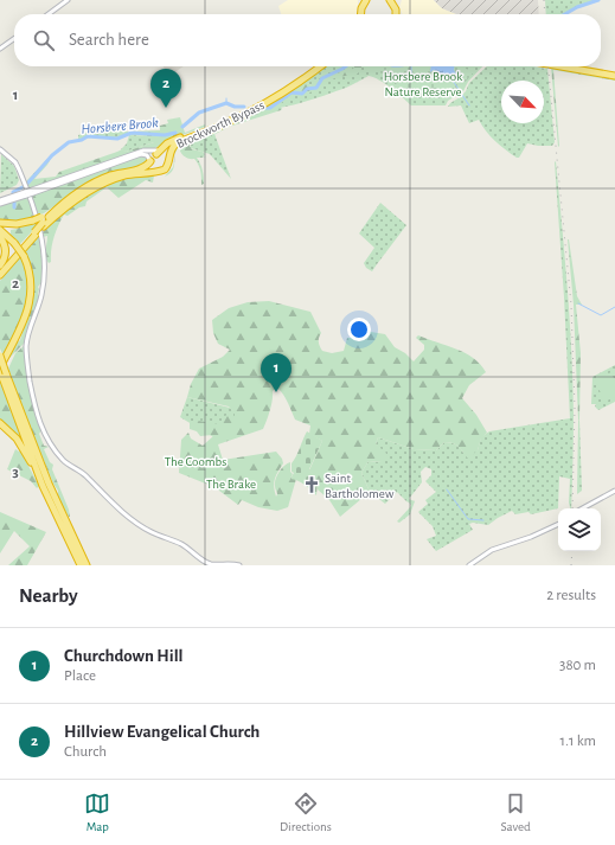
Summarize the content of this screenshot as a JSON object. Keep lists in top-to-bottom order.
{
  "streets": {
    "highway": ["Brockworth Bypass"]
  },
  "water": ["Horsbere Brook"],
  "parks": ["Horsbere Brook Nature Reserve", "The Coombs", "The Brake"],
  "places": {
    "church": ["Saint Bartholomew"]
  },
  "north": "bottom right",
  "page": {
    "search": "Search here",
    "pins": ["2", "1"],
    "heading": ["Nearby", "2 results"],
    "list": [
      {
        "mark": "1",
        "name": "Churchdown Hill",
        "note": "Place",
        "value": "380 m"
      },
      {
        "mark": "2",
        "name": "Hillview Evangelical Church",
        "note": "Church",
        "value": "1.1 km"
      }
    ],
    "nav": ["Map", "Directions", "Saved"]
  },
  "grid": {
    "rows": ["1", "2", "3"]
  }
}
